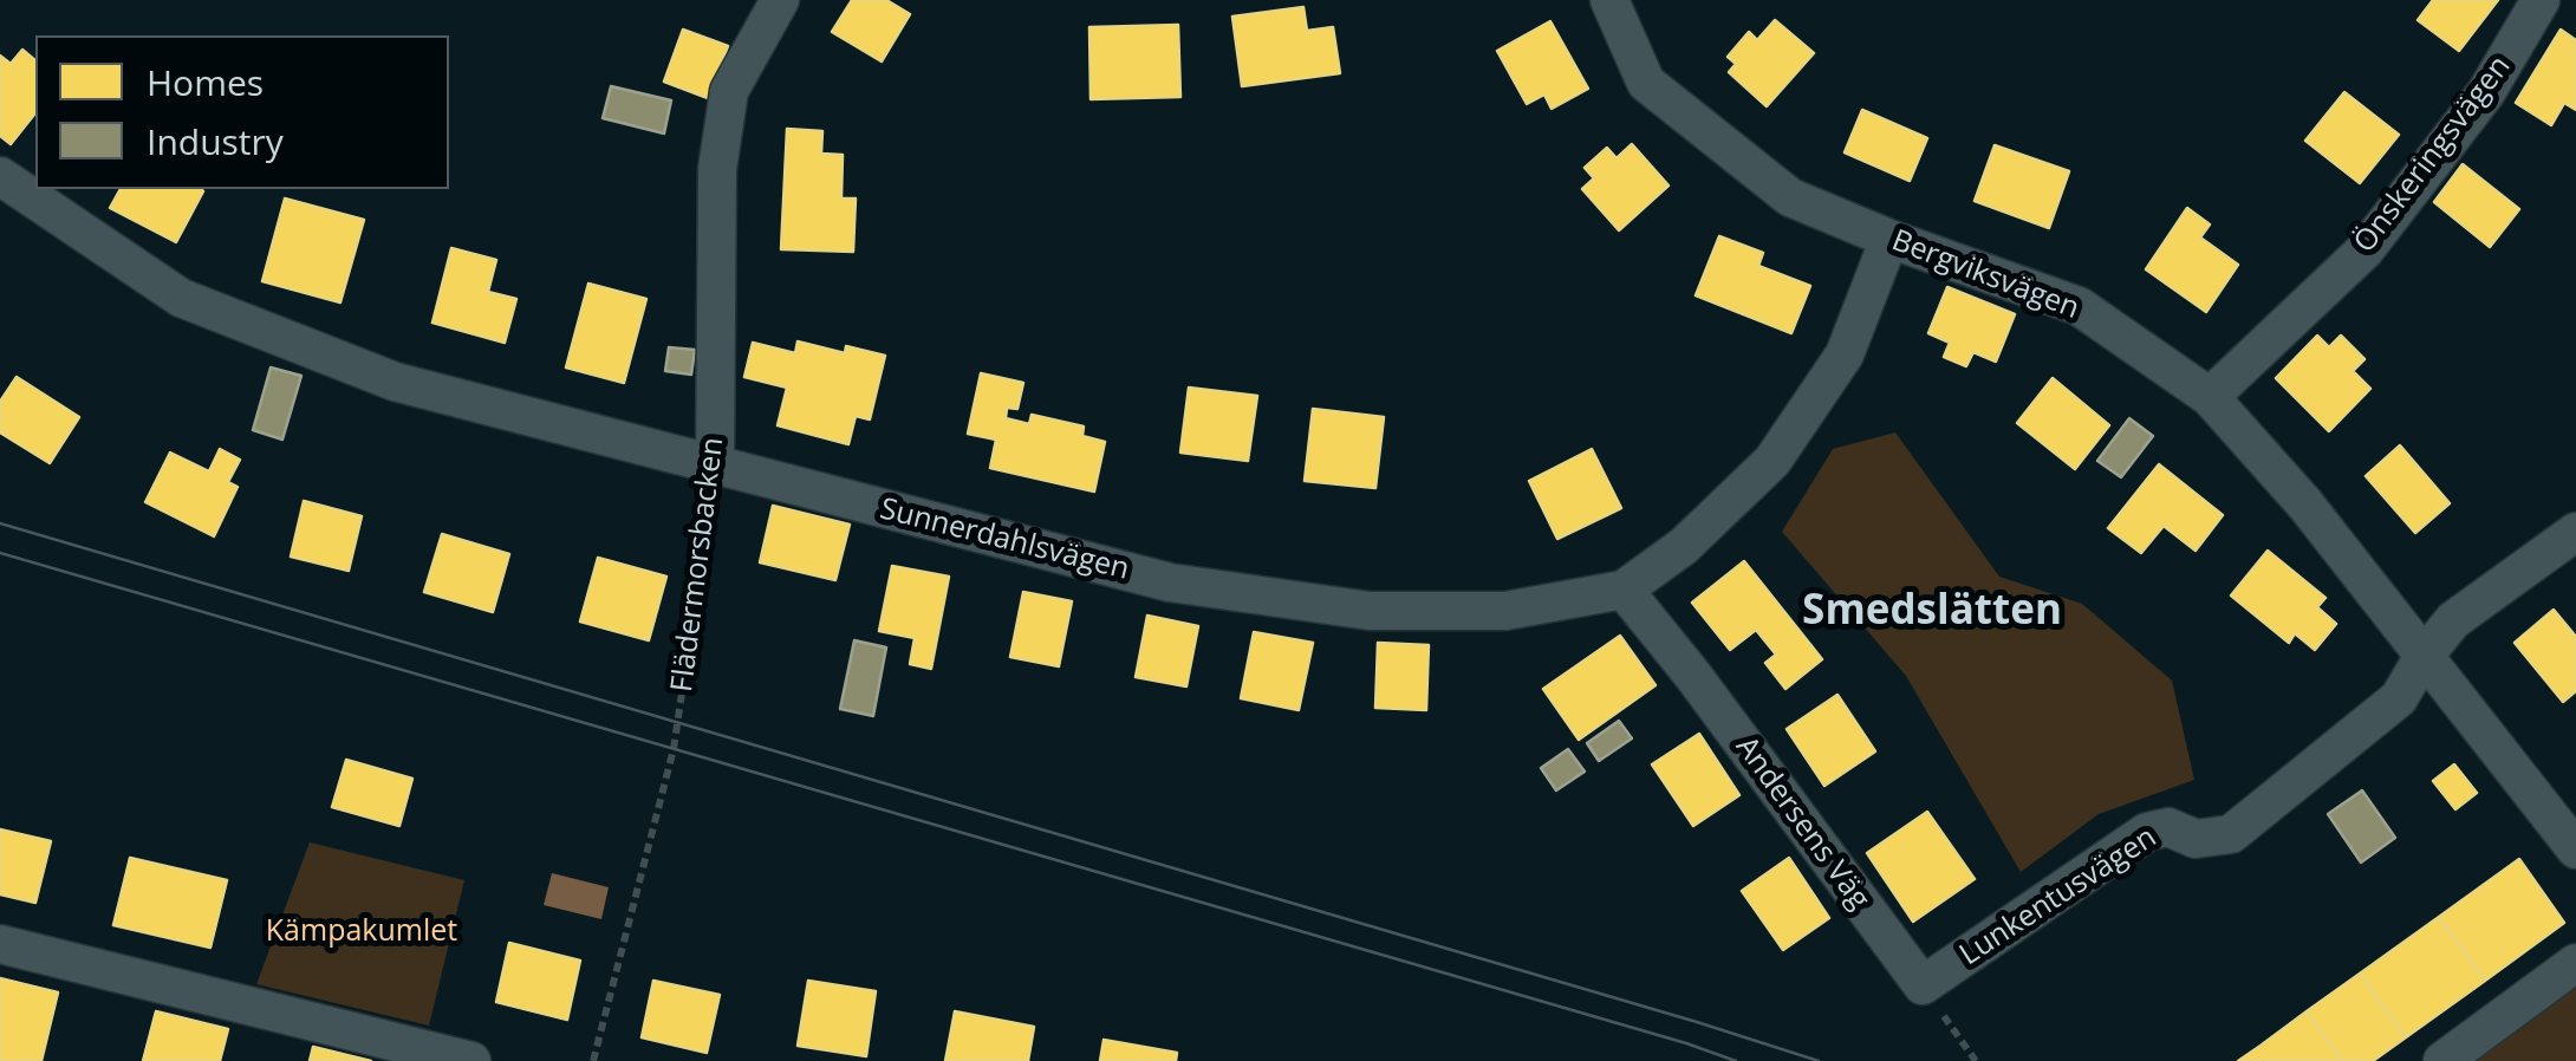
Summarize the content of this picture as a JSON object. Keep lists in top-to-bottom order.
{
  "streets": {
    "street": [
      "Önskeringsvägen",
      "Bergviksvägen",
      "Sunnerdahlsvägen",
      "Flädermorsbacken",
      "Andersens Väg",
      "Lunkentusvägen"
    ]
  },
  "crossings": [
    ["Önskeringsvägen", "Bergviksvägen"],
    ["Bergviksvägen", "Sunnerdahlsvägen"],
    ["Bergviksvägen", "Lunkentusvägen"],
    ["Sunnerdahlsvägen", "Flädermorsbacken"],
    ["Sunnerdahlsvägen", "Andersens Väg"],
    ["Andersens Väg", "Lunkentusvägen"]
  ],
  "districts": ["Smedslätten"],
  "parks": ["Kämpakumlet"],
  "legend": ["Homes", "Industry"]
}
